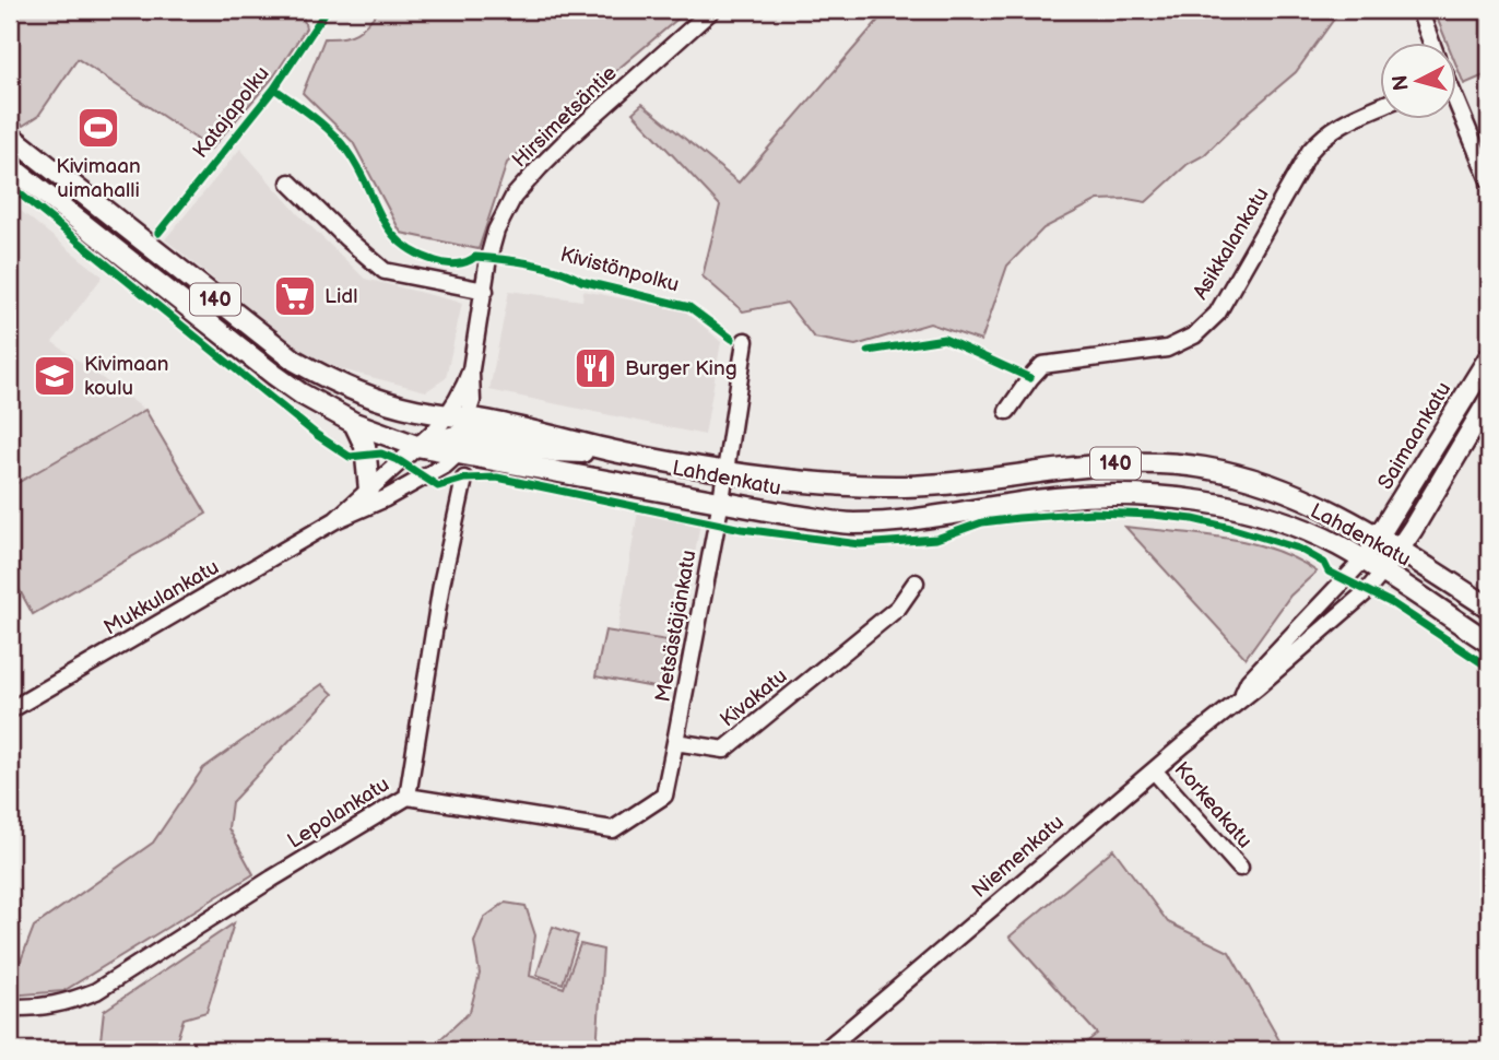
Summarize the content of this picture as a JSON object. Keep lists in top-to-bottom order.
{
  "streets": {
    "main road": [
      "140",
      "Saimaankatu",
      "Lahdenkatu",
      "Niemenkatu"
    ],
    "street": [
      "Hirsimetsäntie",
      "Asikkalankatu",
      "Mukkulankatu",
      "Metsästäjänkatu",
      "Kivakatu",
      "Korkeakatu",
      "Lepolankatu"
    ],
    "cycle path": ["Katajapolku"]
  },
  "crossings": [
    ["Hirsimetsäntie", "Lahdenkatu"],
    ["Hirsimetsäntie", "Mukkulankatu"],
    ["140", "Mukkulankatu"],
    ["Saimaankatu", "Lahdenkatu"],
    ["Saimaankatu", "Niemenkatu"],
    ["Lahdenkatu", "Mukkulankatu"],
    ["Lahdenkatu", "Metsästäjänkatu"],
    ["Lahdenkatu", "Niemenkatu"],
    ["Metsästäjänkatu", "Kivakatu"],
    ["Korkeakatu", "Niemenkatu"]
  ],
  "places": {
    "sports": ["Kivimaan uimahalli"],
    "supermarket": ["Lidl"],
    "restaurant": ["Burger King"],
    "school or university": ["Kivimaan koulu"]
  },
  "north": "left"
}
